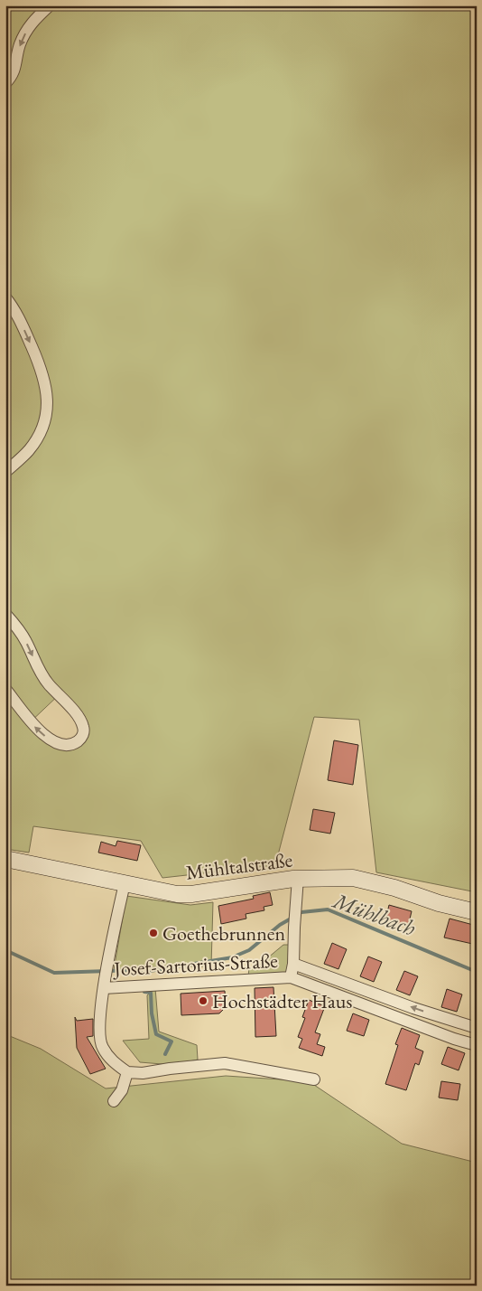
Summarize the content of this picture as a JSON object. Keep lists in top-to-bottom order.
{
  "streets": {
    "main road": ["Mühltalstraße"],
    "street": ["Josef-Sartorius-Straße"]
  },
  "crossings": [
    ["Mühltalstraße", "Josef-Sartorius-Straße"]
  ],
  "water": ["Mühlbach"],
  "places": ["Goethebrunnen", "Hochstädter Haus"]
}
